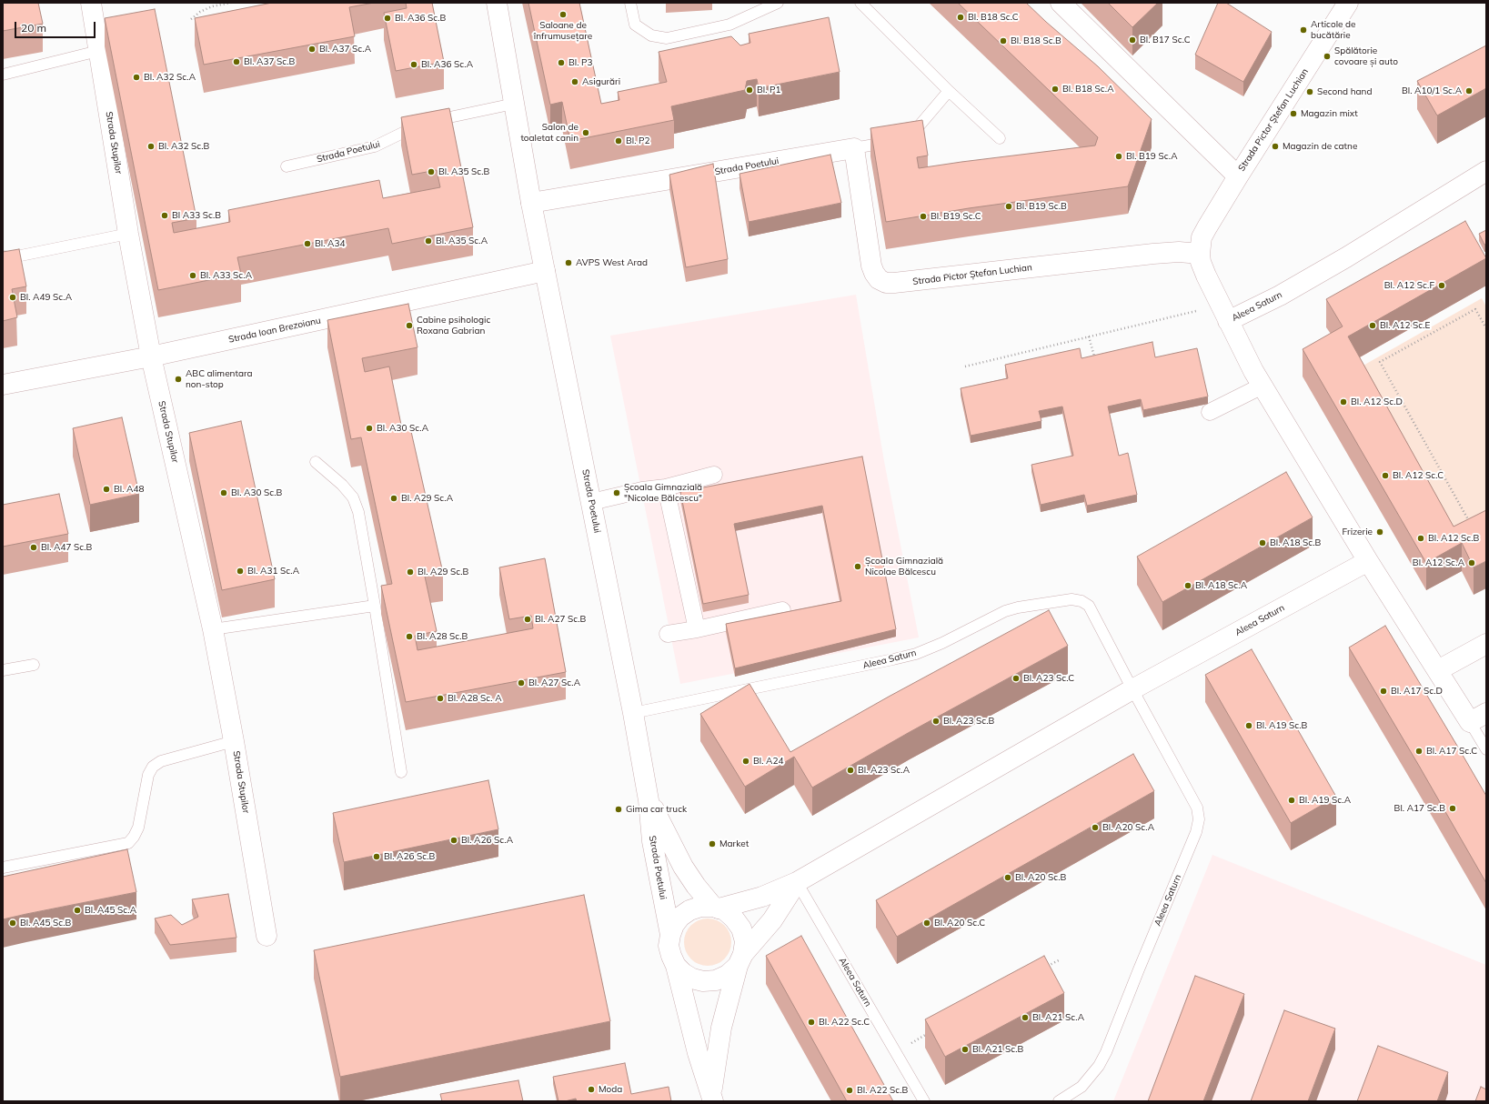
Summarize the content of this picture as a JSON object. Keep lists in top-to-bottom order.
{
  "streets": {
    "street": [
      "Strada Pictor Ștefan Luchian",
      "Strada Stupilor",
      "Strada Poetului",
      "Aleea Saturn",
      "Strada Ioan Brezoianu"
    ]
  },
  "crossings": [
    ["Strada Pictor Ștefan Luchian", "Strada Poetului"],
    ["Strada Stupilor", "Strada Ioan Brezoianu"],
    ["Strada Poetului", "Aleea Saturn"],
    ["Strada Poetului", "Strada Ioan Brezoianu"]
  ],
  "places": [
    "Saloane de înfrumusețare",
    "Bl. B18 Sc.C",
    "Bl. A36 Sc.B",
    "Articole de bucătărie",
    "Bl. B17 Sc.C",
    "Bl. B18 Sc.B",
    "Bl. A37 Sc.A",
    "Spălătorie covoare și auto",
    "Bl. A37 Sc.B",
    "Bl. P3",
    "Bl. A36 Sc.A",
    "Bl. A32 Sc.A",
    "Asigurări",
    "Bl. B18 Sc.A",
    "Bl. P1",
    "Bl. A10/1 Sc.A",
    "Second hand",
    "Magazin mixt",
    "Salon de toaletat canin",
    "Bl. P2",
    "Bl. A32 Sc.B",
    "Magazin de catne",
    "Bl. B19 Sc.A",
    "Bl. A35 Sc.B",
    "Bl. B19 Sc.B",
    "Bl A33 Sc.B",
    "Bl. B19 Sc.C",
    "Bl. A35 Sc.A",
    "Bl. A34",
    "AVPS West Arad",
    "Bl. A33 Sc.A",
    "Bl. A12 Sc.F",
    "Bl. A49 Sc.A",
    "Cabine psihologic Roxana Gabrian",
    "Bl. A12 Sc.E",
    "ABC alimentara non-stop",
    "Bl. A12 Sc.D",
    "Bl. A30 Sc.A",
    "Bl. A12 Sc.C",
    "Bl. A48",
    "Bl. A30 Sc.B",
    "Școala Gimnazială \"Nicolae Bălcescu\"",
    "Bl. A29 Sc.A",
    "Frizerie",
    "Bl. A12 Sc.B",
    "Bl. A18 Sc.B",
    "Bl. A47 Sc.B",
    "Bl. A12 Sc.A",
    "Școala Gimnazială Nicolae Bălcescu",
    "Bl. A31 Sc.A",
    "Bl. A29 Sc.B",
    "Bl. A18 Sc.A",
    "Bl. A27 Sc.B",
    "Bl. A28 Sc.B",
    "Bl. A23 Sc.C",
    "Bl. A27 Sc.A",
    "Bl. A17 Sc.D",
    "Bl. A28 Sc. A",
    "Bl. A23 Sc.B",
    "Bl. A19 Sc.B",
    "Bl. A17 Sc.C",
    "Bl. A24",
    "Bl. A23 Sc.A",
    "Bl. A19 Sc.A",
    "Bl. A17 Sc.B",
    "Gima car truck",
    "Bl. A20 Sc.A",
    "Bl. A26 Sc.A",
    "Market",
    "Bl. A26 Sc.B",
    "Bl. A20 Sc.B",
    "Bl. A45 Sc.A",
    "Bl. A45 Sc.B",
    "Bl. A20 Sc.C",
    "Bl. A21 Sc.A",
    "Bl. A22 Sc.C",
    "Bl. A21 Sc.B",
    "Moda",
    "Bl. A22 Sc.B"
  ],
  "scale_bar": "20 m"
}
